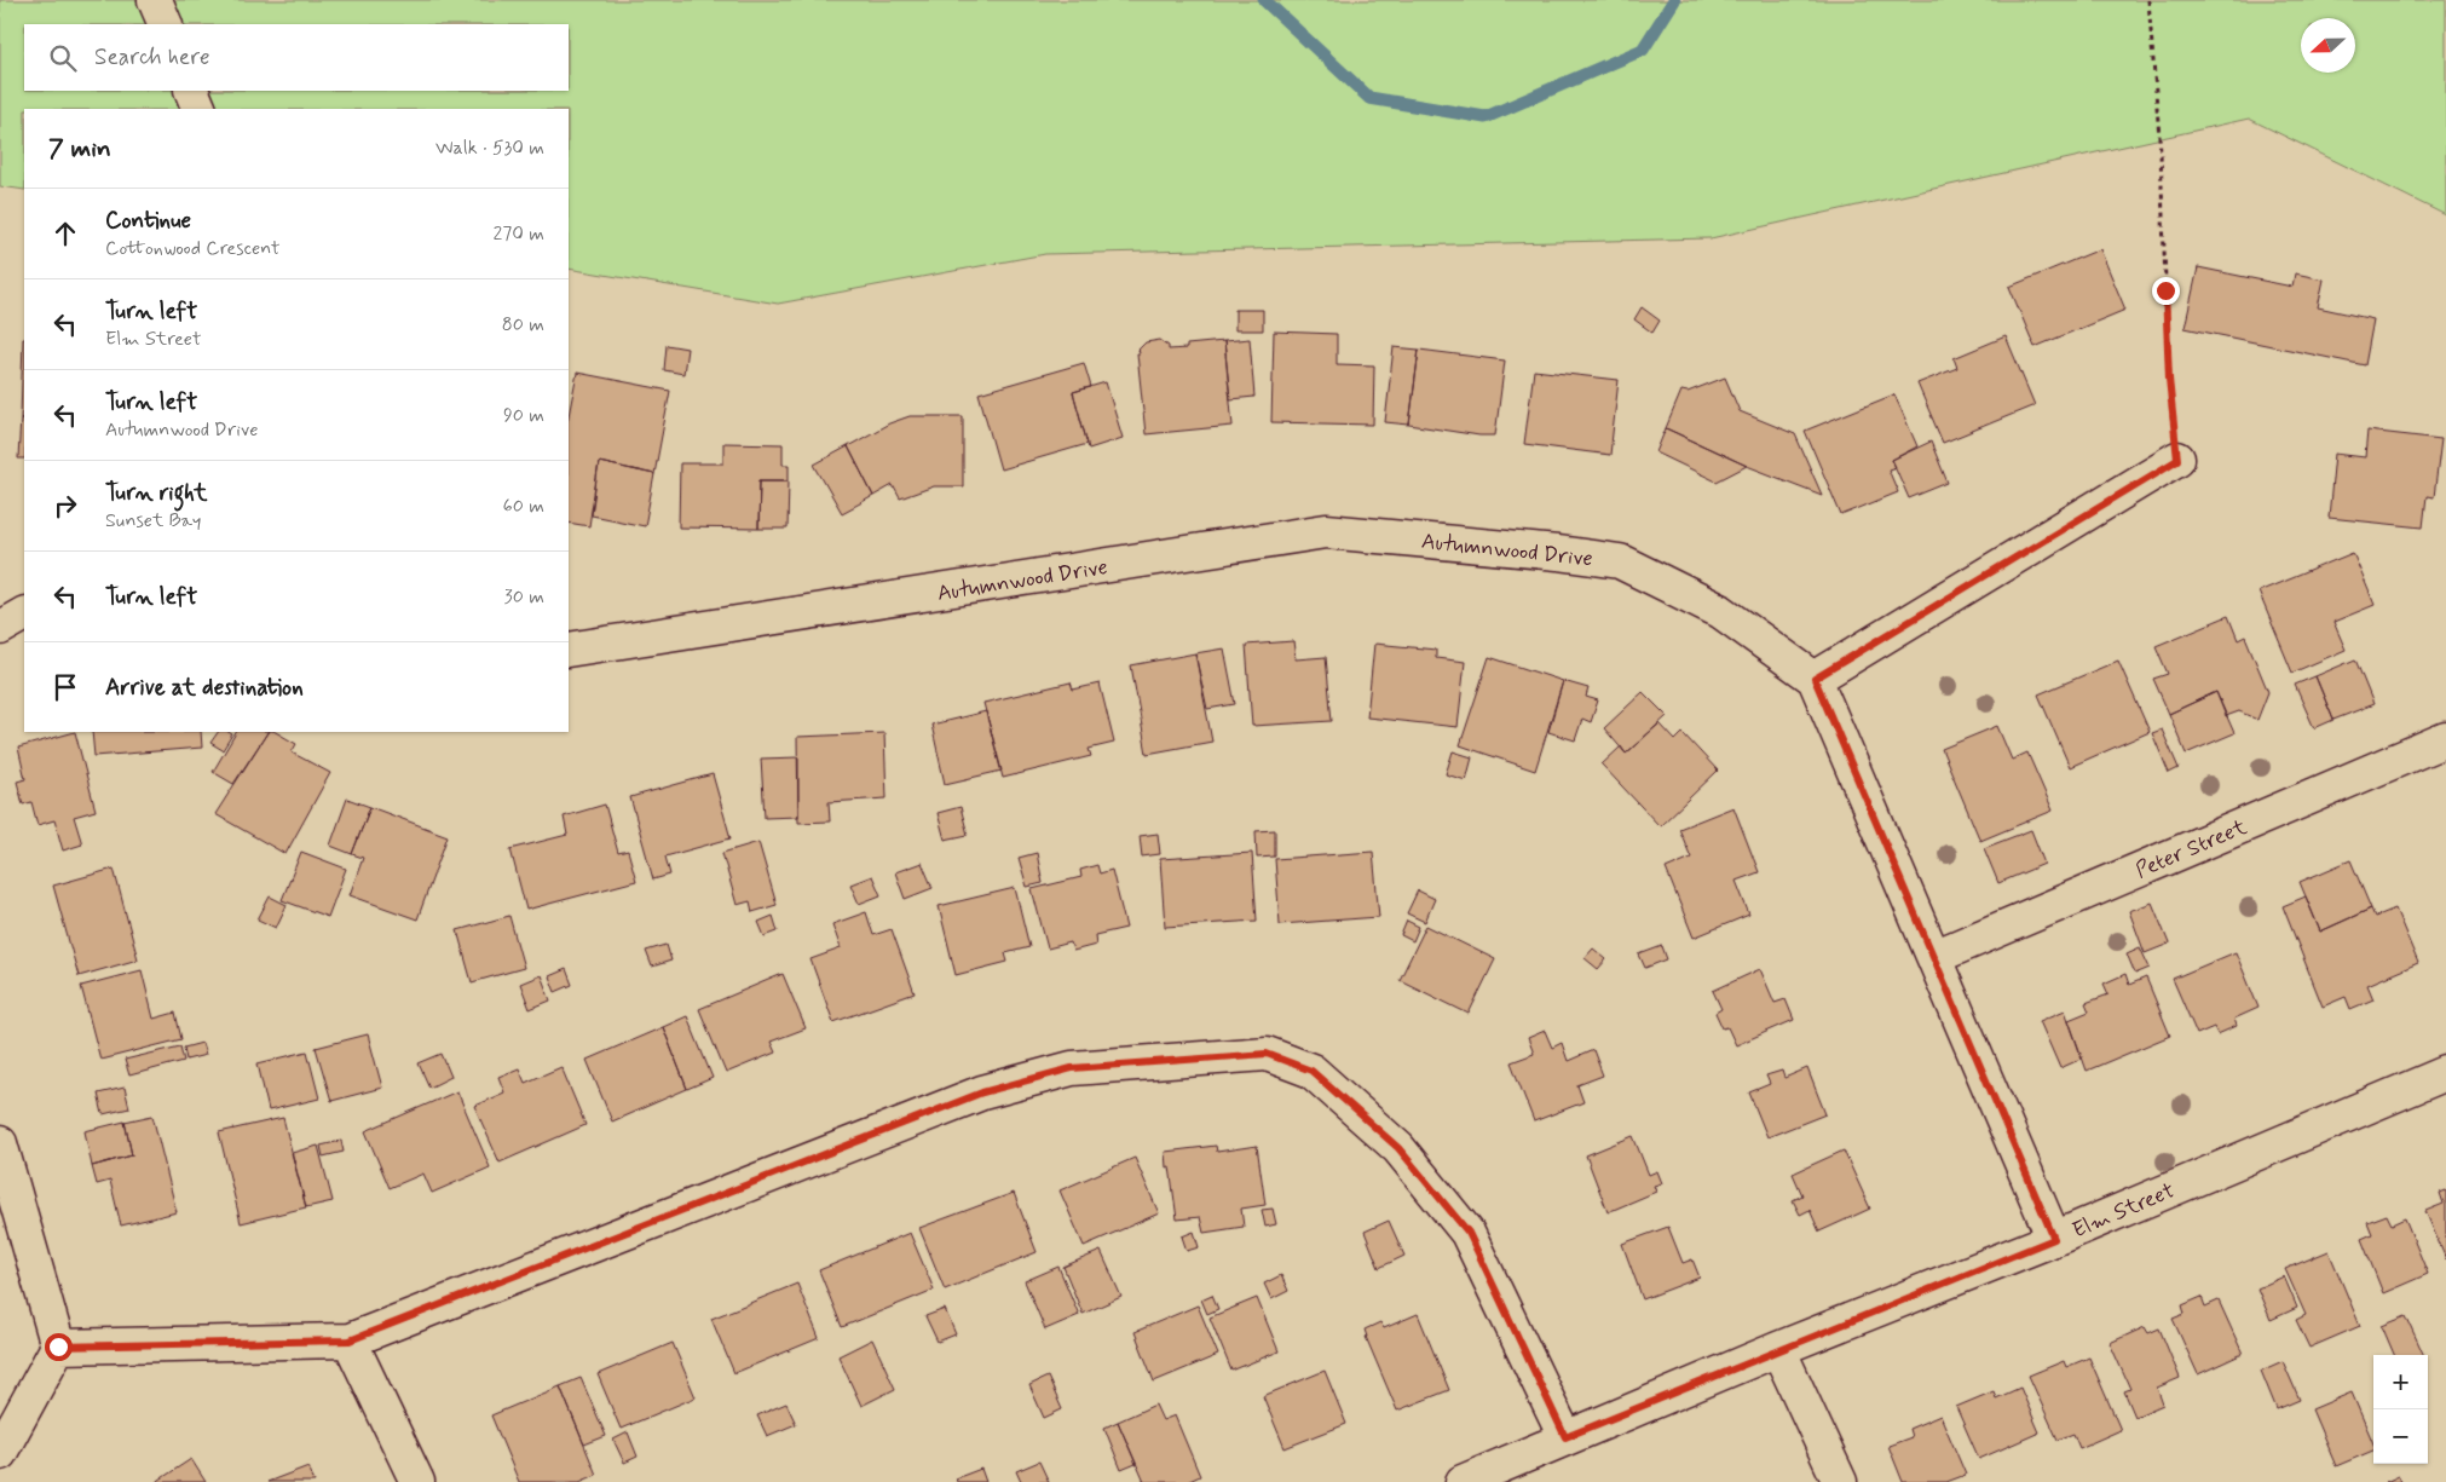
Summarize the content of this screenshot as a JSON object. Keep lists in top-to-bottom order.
{
  "streets": {
    "street": ["Autumnwood Drive", "Peter Street", "Elm Street"]
  },
  "north": "left",
  "page": {
    "search": "Search here",
    "heading": ["7 min", "Walk · 530 m"],
    "list": [
      ["Continue", "Cottonwood Crescent", "270 m"],
      ["Turn left", "Elm Street", "80 m"],
      ["Turn left", "Autumnwood Drive", "90 m"],
      ["Turn right", "Sunset Bay", "60 m"],
      ["Turn left", "30 m"],
      "Arrive at destination"
    ],
    "map_buttons": ["+", "−"]
  }
}
